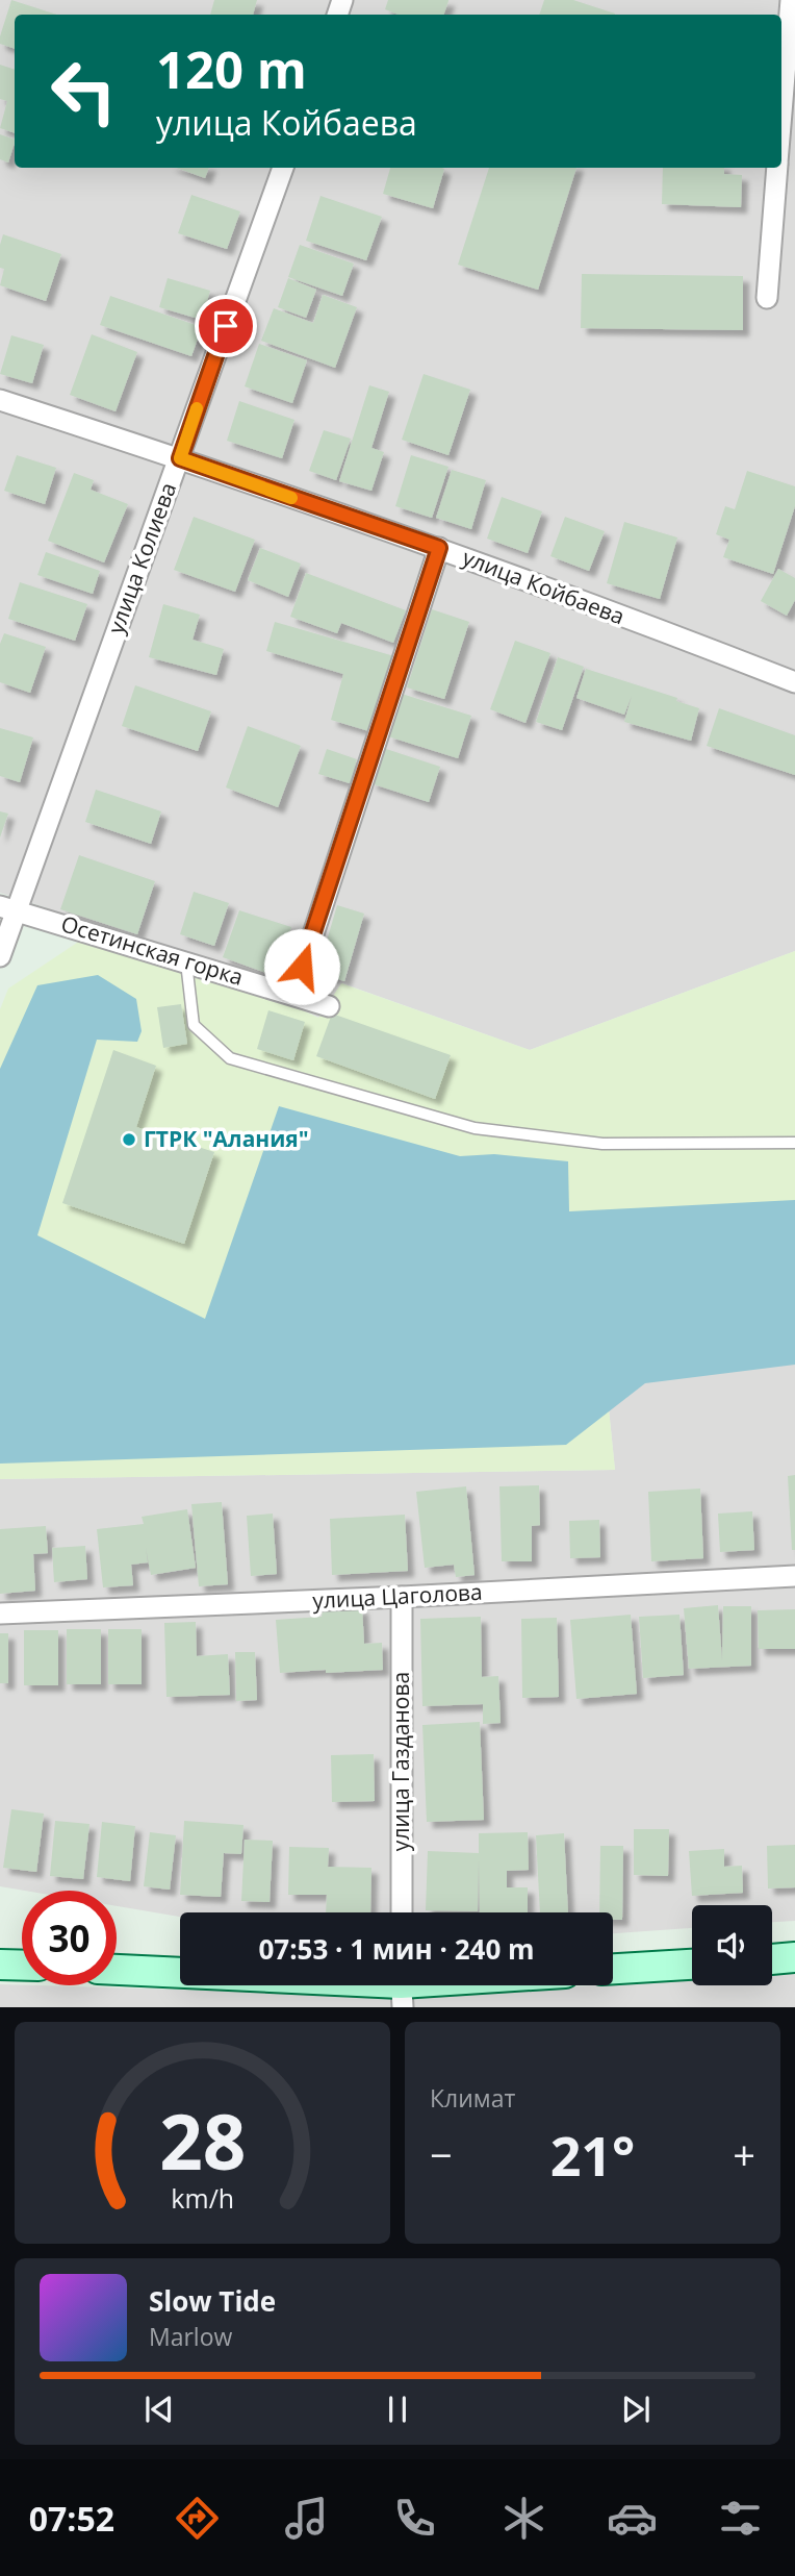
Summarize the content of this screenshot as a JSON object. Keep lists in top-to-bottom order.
{
  "streets": {
    "street": [
      "улица Колиева",
      "улица Койбаева",
      "Осетинская горка",
      "улица Цаголова",
      "улица Газданова"
    ]
  },
  "crossings": [
    ["улица Колиева", "улица Койбаева"],
    ["улица Колиева", "Осетинская горка"],
    ["улица Цаголова", "улица Газданова"]
  ],
  "places": ["ГТРК \"Алания\""],
  "page": {
    "turn": ["120 m", "улица Койбаева"],
    "limit": "30",
    "trip": "07:53 · 1 мин · 240 m",
    "tile": "Климат",
    "heat": ["−", "21°", "+"],
    "song": ["Slow Tide", "Marlow"],
    "tabs": "07:52",
    "gauge": ["28", "km/h"]
  }
}
